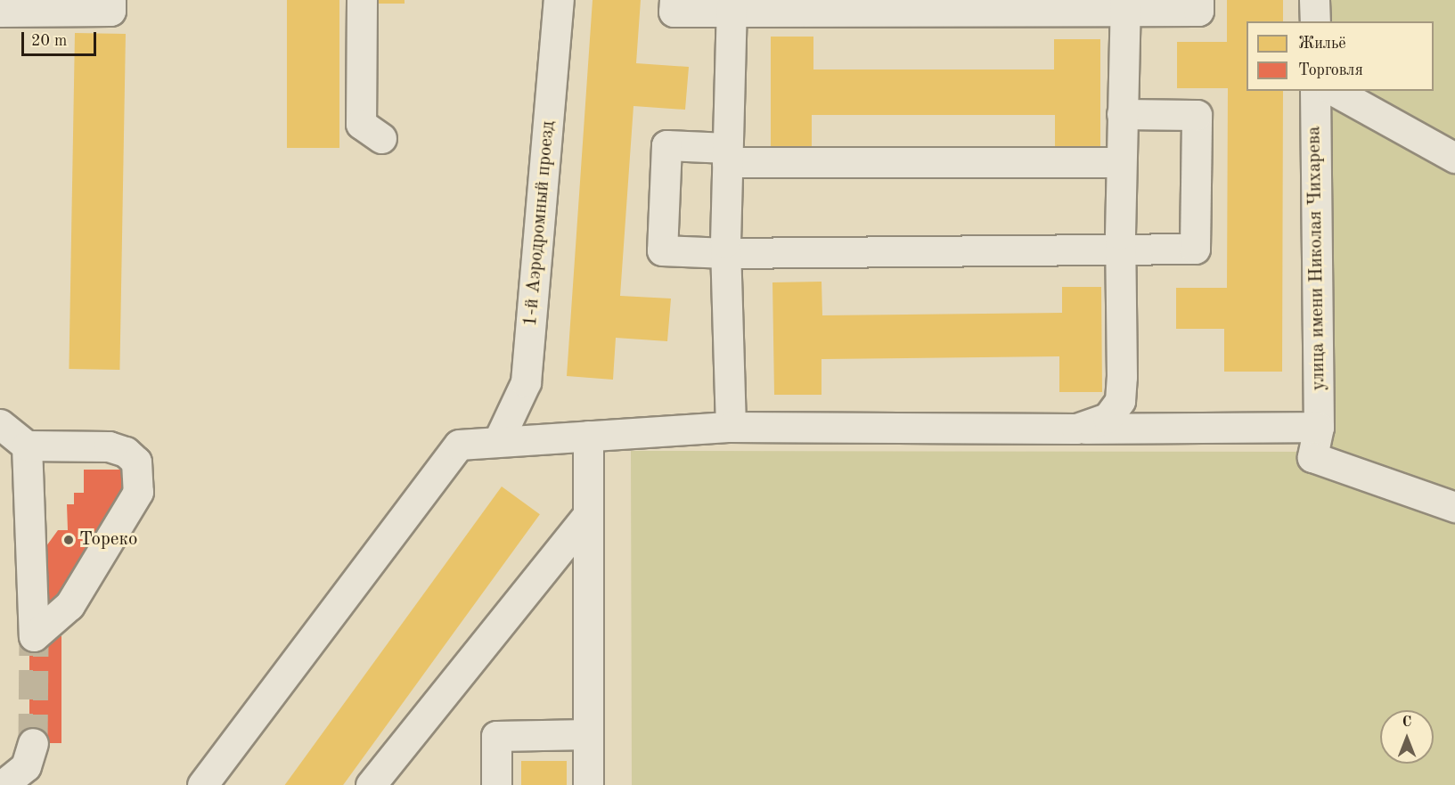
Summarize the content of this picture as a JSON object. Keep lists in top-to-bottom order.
{
  "streets": {
    "lane": ["1-й Аэродромный проезд", "улица имени Николая Чихарева"]
  },
  "places": ["Тореко"],
  "legend": ["Жильё", "Торговля"],
  "scale_bar": "20 m",
  "north": "top"
}
